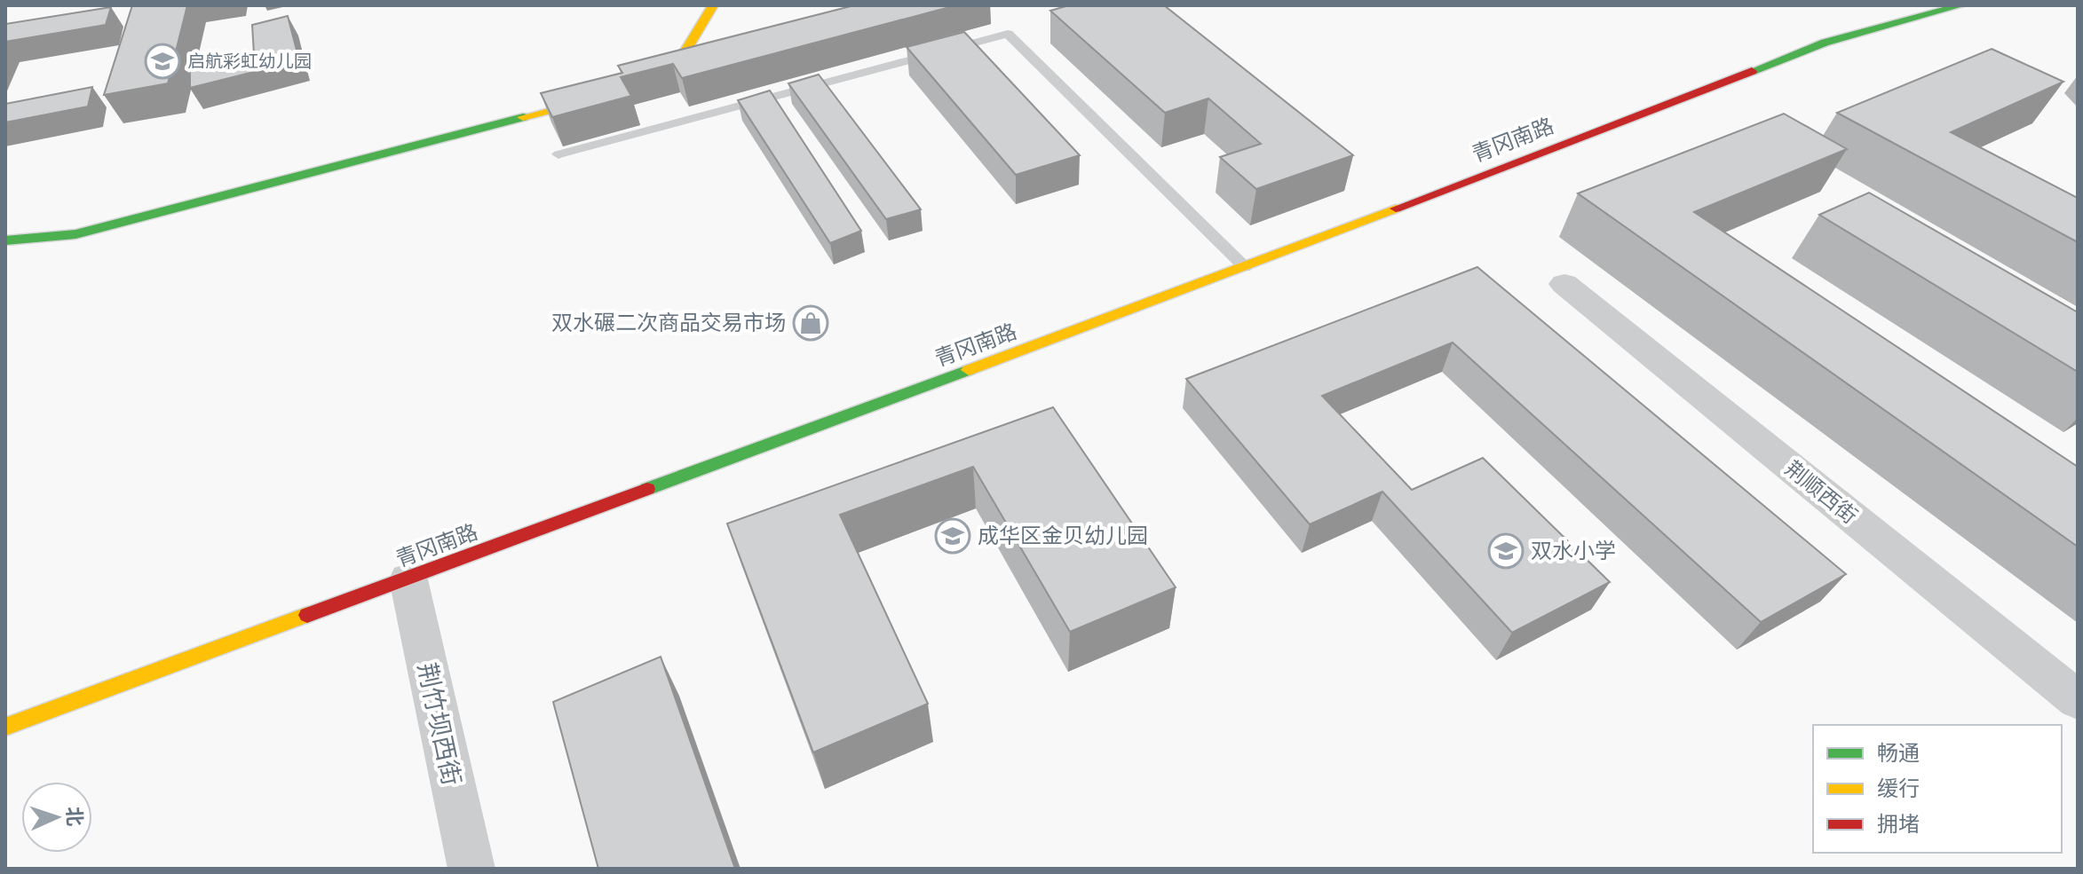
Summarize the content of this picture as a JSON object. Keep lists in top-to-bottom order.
{
  "streets": {
    "street": ["青冈南路", "荆顺西街", "荆竹坝西街"]
  },
  "crossings": [
    ["青冈南路", "荆竹坝西街"]
  ],
  "places": {
    "school or university": ["启航彩虹幼儿园", "成华区金贝幼儿园", "双水小学"],
    "shop": ["双水碾二次商品交易市场"]
  },
  "legend": ["畅通", "缓行", "拥堵"],
  "north": "right"
}
